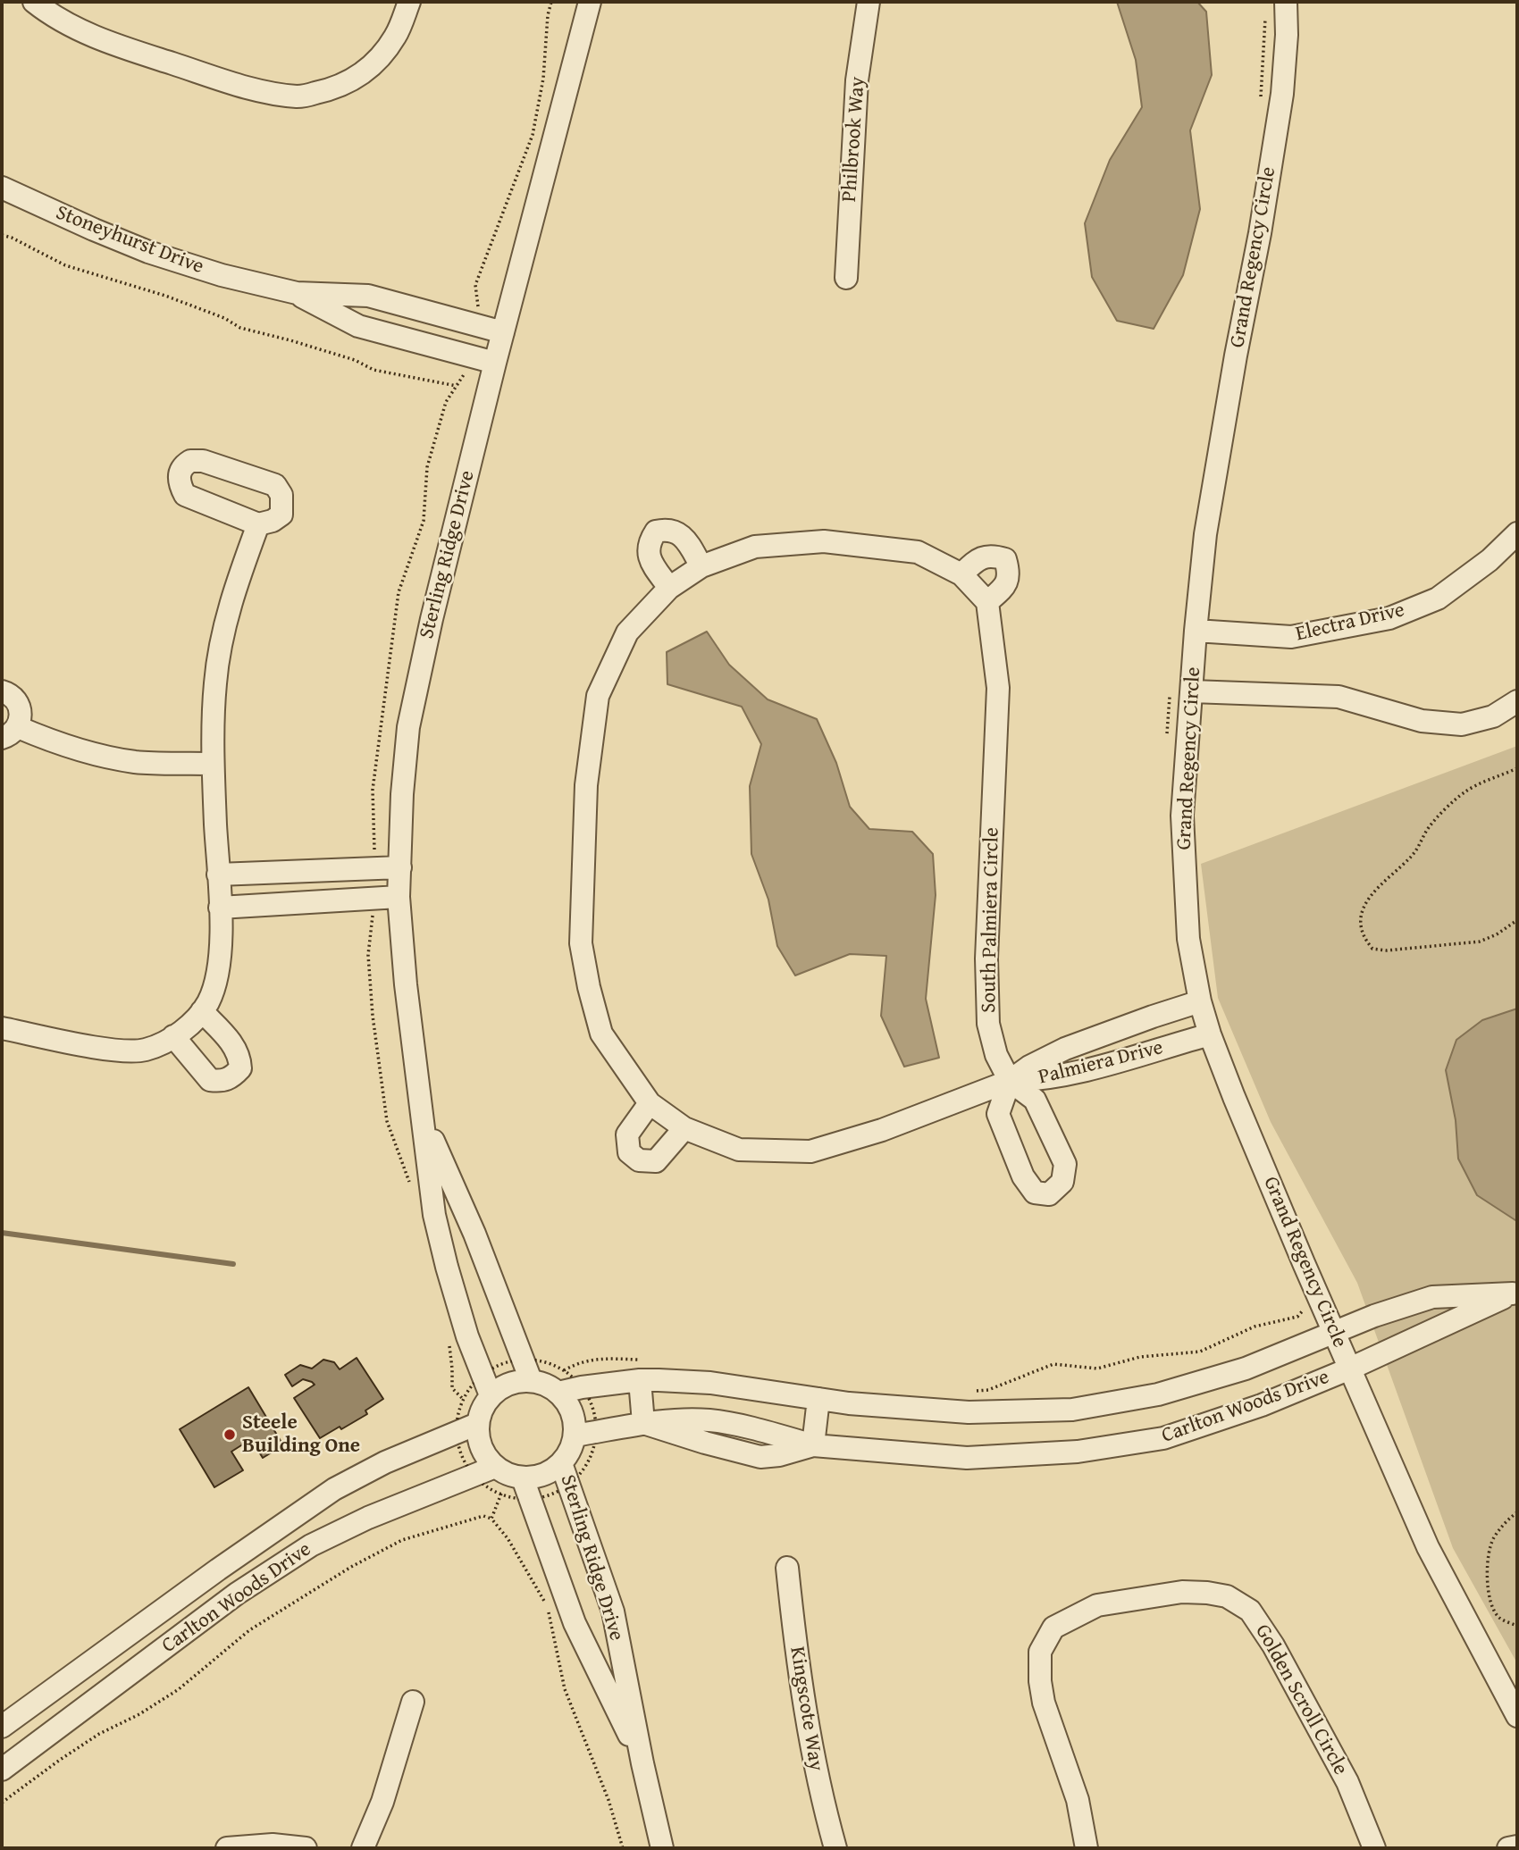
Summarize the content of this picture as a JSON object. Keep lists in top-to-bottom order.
{
  "streets": {
    "street": [
      "Philbrook Way",
      "Stoneyhurst Drive",
      "Grand Regency Circle",
      "Sterling Ridge Drive",
      "Electra Drive",
      "South Palmiera Circle",
      "Palmiera Drive",
      "Carlton Woods Drive",
      "Golden Scroll Circle",
      "Kingscote Way"
    ]
  },
  "crossings": [
    ["Stoneyhurst Drive", "Sterling Ridge Drive"],
    ["Grand Regency Circle", "Electra Drive"],
    ["Grand Regency Circle", "Palmiera Drive"],
    ["Grand Regency Circle", "Carlton Woods Drive"],
    ["Sterling Ridge Drive", "Carlton Woods Drive"],
    ["South Palmiera Circle", "Palmiera Drive"]
  ],
  "places": ["Steele Building One"]
}
